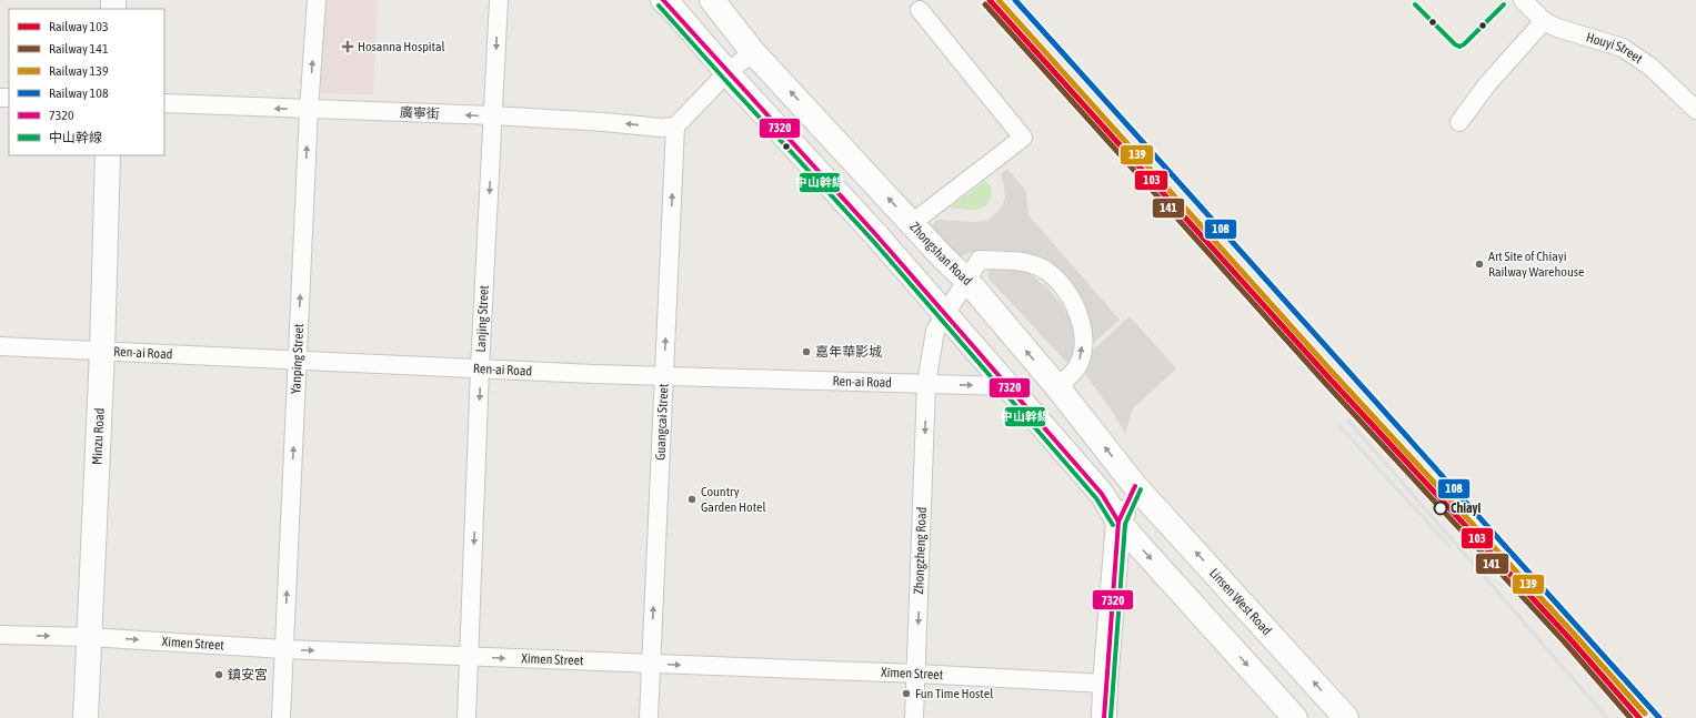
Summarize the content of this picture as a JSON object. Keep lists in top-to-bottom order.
{
  "streets": {
    "main road": ["Zhongshan Road", "Minzu Road", "Linsen West Road"],
    "street": [
      "Houyi Street",
      "廣寧街",
      "Lanjing Street",
      "Ren-ai Road",
      "Yanping Street",
      "Guangcai Street",
      "Zhongzheng Road",
      "Ximen Street"
    ]
  },
  "crossings": [
    ["廣寧街", "Lanjing Street"],
    ["廣寧街", "Yanping Street"],
    ["廣寧街", "Guangcai Street"],
    ["Zhongshan Road", "Zhongzheng Road"],
    ["Zhongshan Road", "Linsen West Road"],
    ["Lanjing Street", "Ren-ai Road"],
    ["Lanjing Street", "Ximen Street"],
    ["Ren-ai Road", "Yanping Street"],
    ["Ren-ai Road", "Guangcai Street"],
    ["Ren-ai Road", "Minzu Road"],
    ["Ren-ai Road", "Zhongzheng Road"],
    ["Yanping Street", "Ximen Street"],
    ["Guangcai Street", "Ximen Street"],
    ["Minzu Road", "Ximen Street"],
    ["Zhongzheng Road", "Ximen Street"]
  ],
  "one_way": [
    "廣寧街",
    "Lanjing Street",
    "Yanping Street",
    "Guangcai Street",
    "Ximen Street"
  ],
  "places": {
    "health": ["Hosanna Hospital"],
    "other": [
      "Art Site of Chiayi Railway Warehouse",
      "嘉年華影城",
      "Country Garden Hotel",
      "Chiayi",
      "鎮安宮",
      "Fun Time Hostel"
    ]
  },
  "lines": [
    "rail line 103",
    "rail line 139",
    "rail line 108",
    "transit line 7320",
    "rail line 141",
    "transit line 中山幹線"
  ],
  "legend": [
    "Railway 103",
    "Railway 141",
    "Railway 139",
    "Railway 108",
    "7320",
    "中山幹線"
  ]
}
